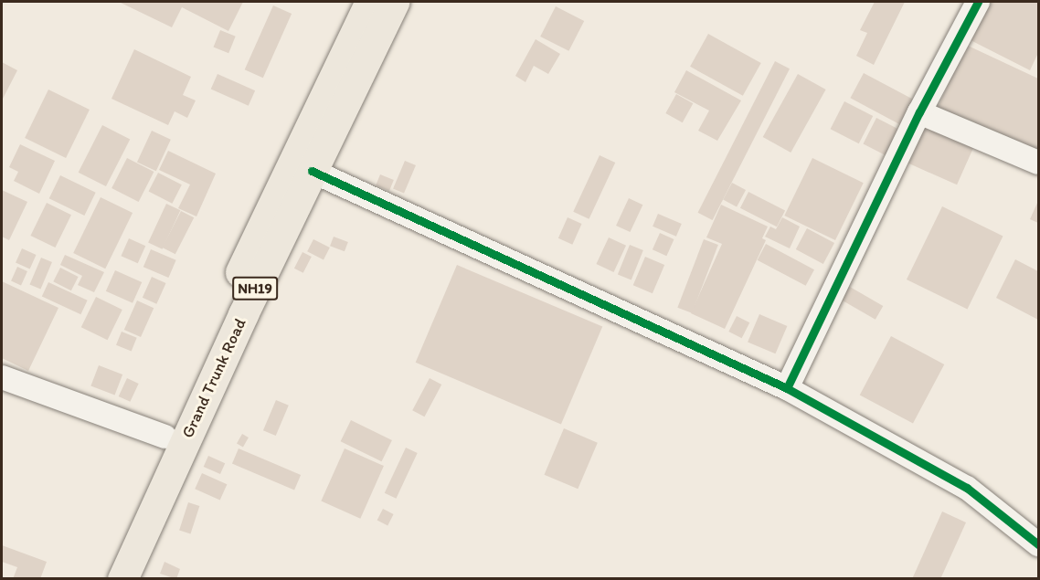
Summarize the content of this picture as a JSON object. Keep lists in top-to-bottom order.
{
  "streets": {
    "highway": ["NH19", "Grand Trunk Road"]
  }
}
